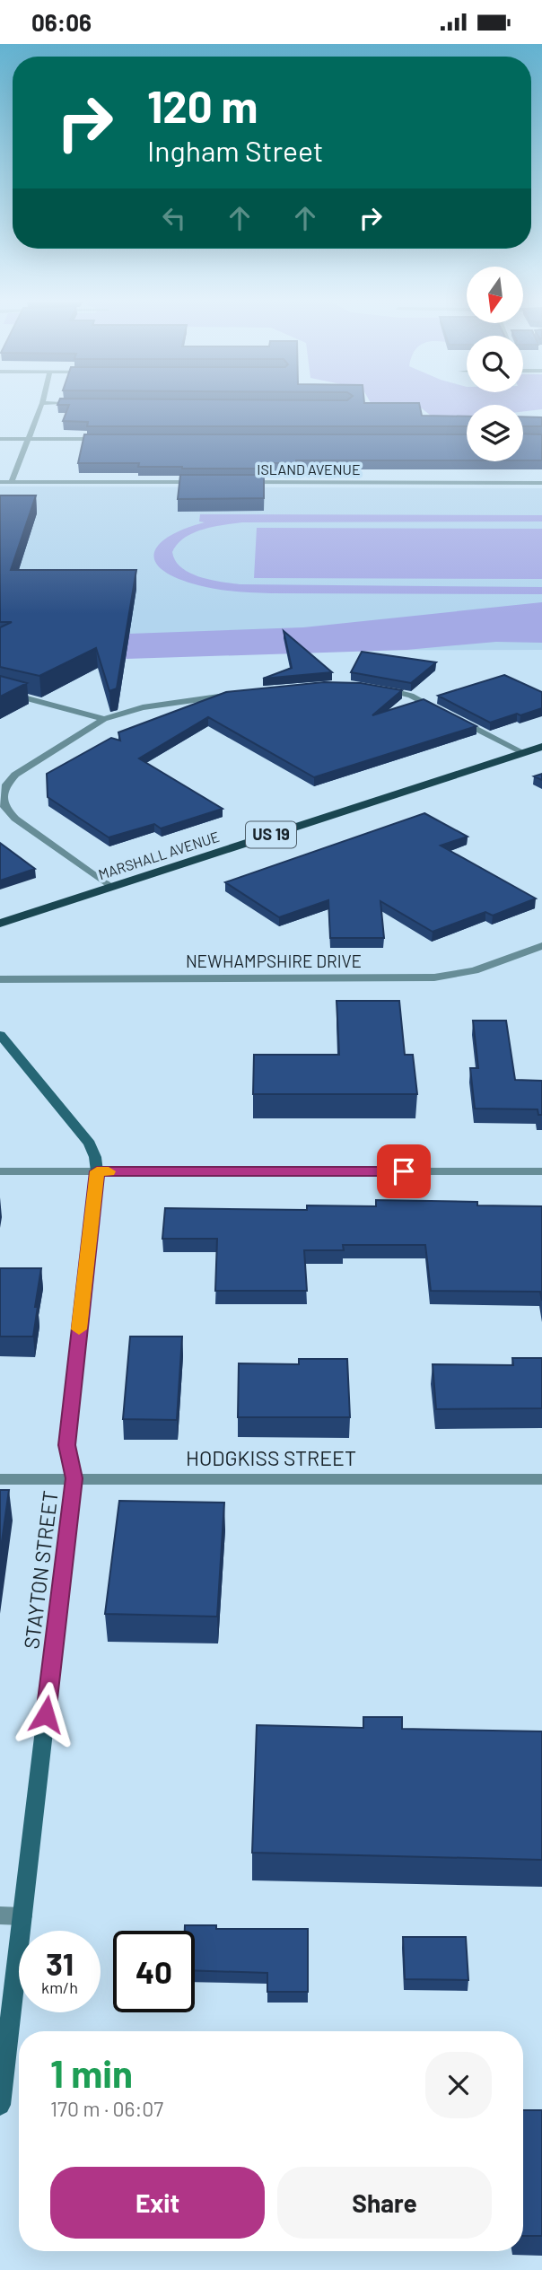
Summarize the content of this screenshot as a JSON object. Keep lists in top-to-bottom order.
{
  "streets": {
    "main road": ["US 19", "MARSHALL AVENUE"],
    "street": [
      "ISLAND AVENUE",
      "NEWHAMPSHIRE DRIVE",
      "HODGKISS STREET",
      "STAYTON STREET"
    ]
  },
  "crossings": [
    ["HODGKISS STREET", "STAYTON STREET"]
  ],
  "north": "bottom",
  "page": {
    "status": "06:06",
    "turn": ["120 m", "Ingham Street"],
    "speed": "31 km/h",
    "limit": "40",
    "heading": ["1 min", "170 m · 06:07"],
    "buttons": ["Exit", "Share"]
  }
}
